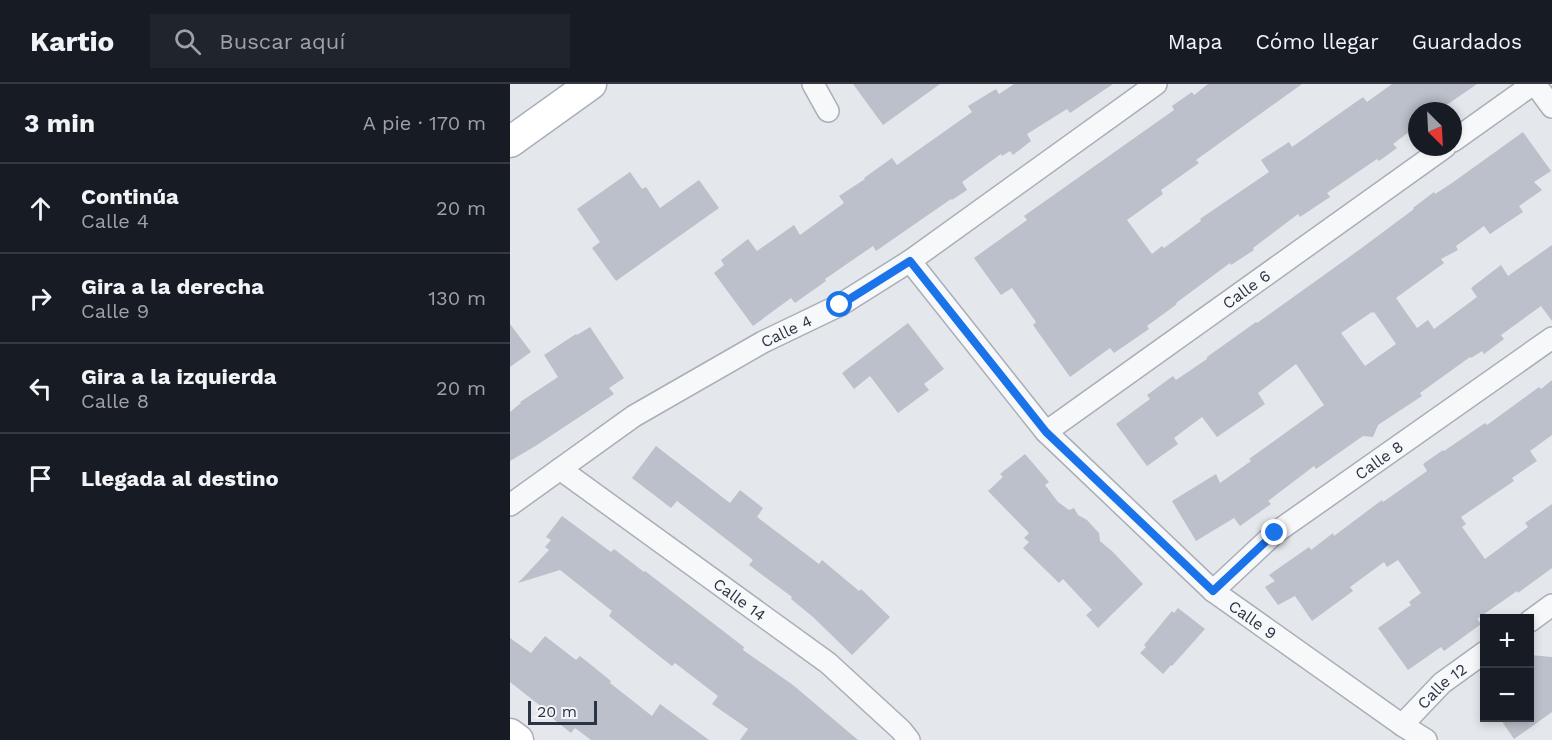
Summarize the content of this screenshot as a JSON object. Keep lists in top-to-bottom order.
{
  "streets": {
    "street": [
      "Calle 6",
      "Calle 4",
      "Calle 8",
      "Calle 14",
      "Calle 9",
      "Calle 12"
    ]
  },
  "crossings": [
    ["Calle 6", "Calle 9"],
    ["Calle 4", "Calle 14"],
    ["Calle 4", "Calle 9"],
    ["Calle 8", "Calle 9"],
    ["Calle 9", "Calle 12"]
  ],
  "scale_bar": "20 m",
  "north": "bottom right",
  "page": {
    "header": "Kartio",
    "search": "Buscar aquí",
    "nav": ["Mapa", "Cómo llegar", "Guardados"],
    "heading": ["3 min", "A pie · 170 m"],
    "list": [
      ["Continúa", "Calle 4", "20 m"],
      ["Gira a la derecha", "Calle 9", "130 m"],
      ["Gira a la izquierda", "Calle 8", "20 m"],
      "Llegada al destino"
    ],
    "map_buttons": ["+", "−"],
    "scale": "20 m"
  }
}
